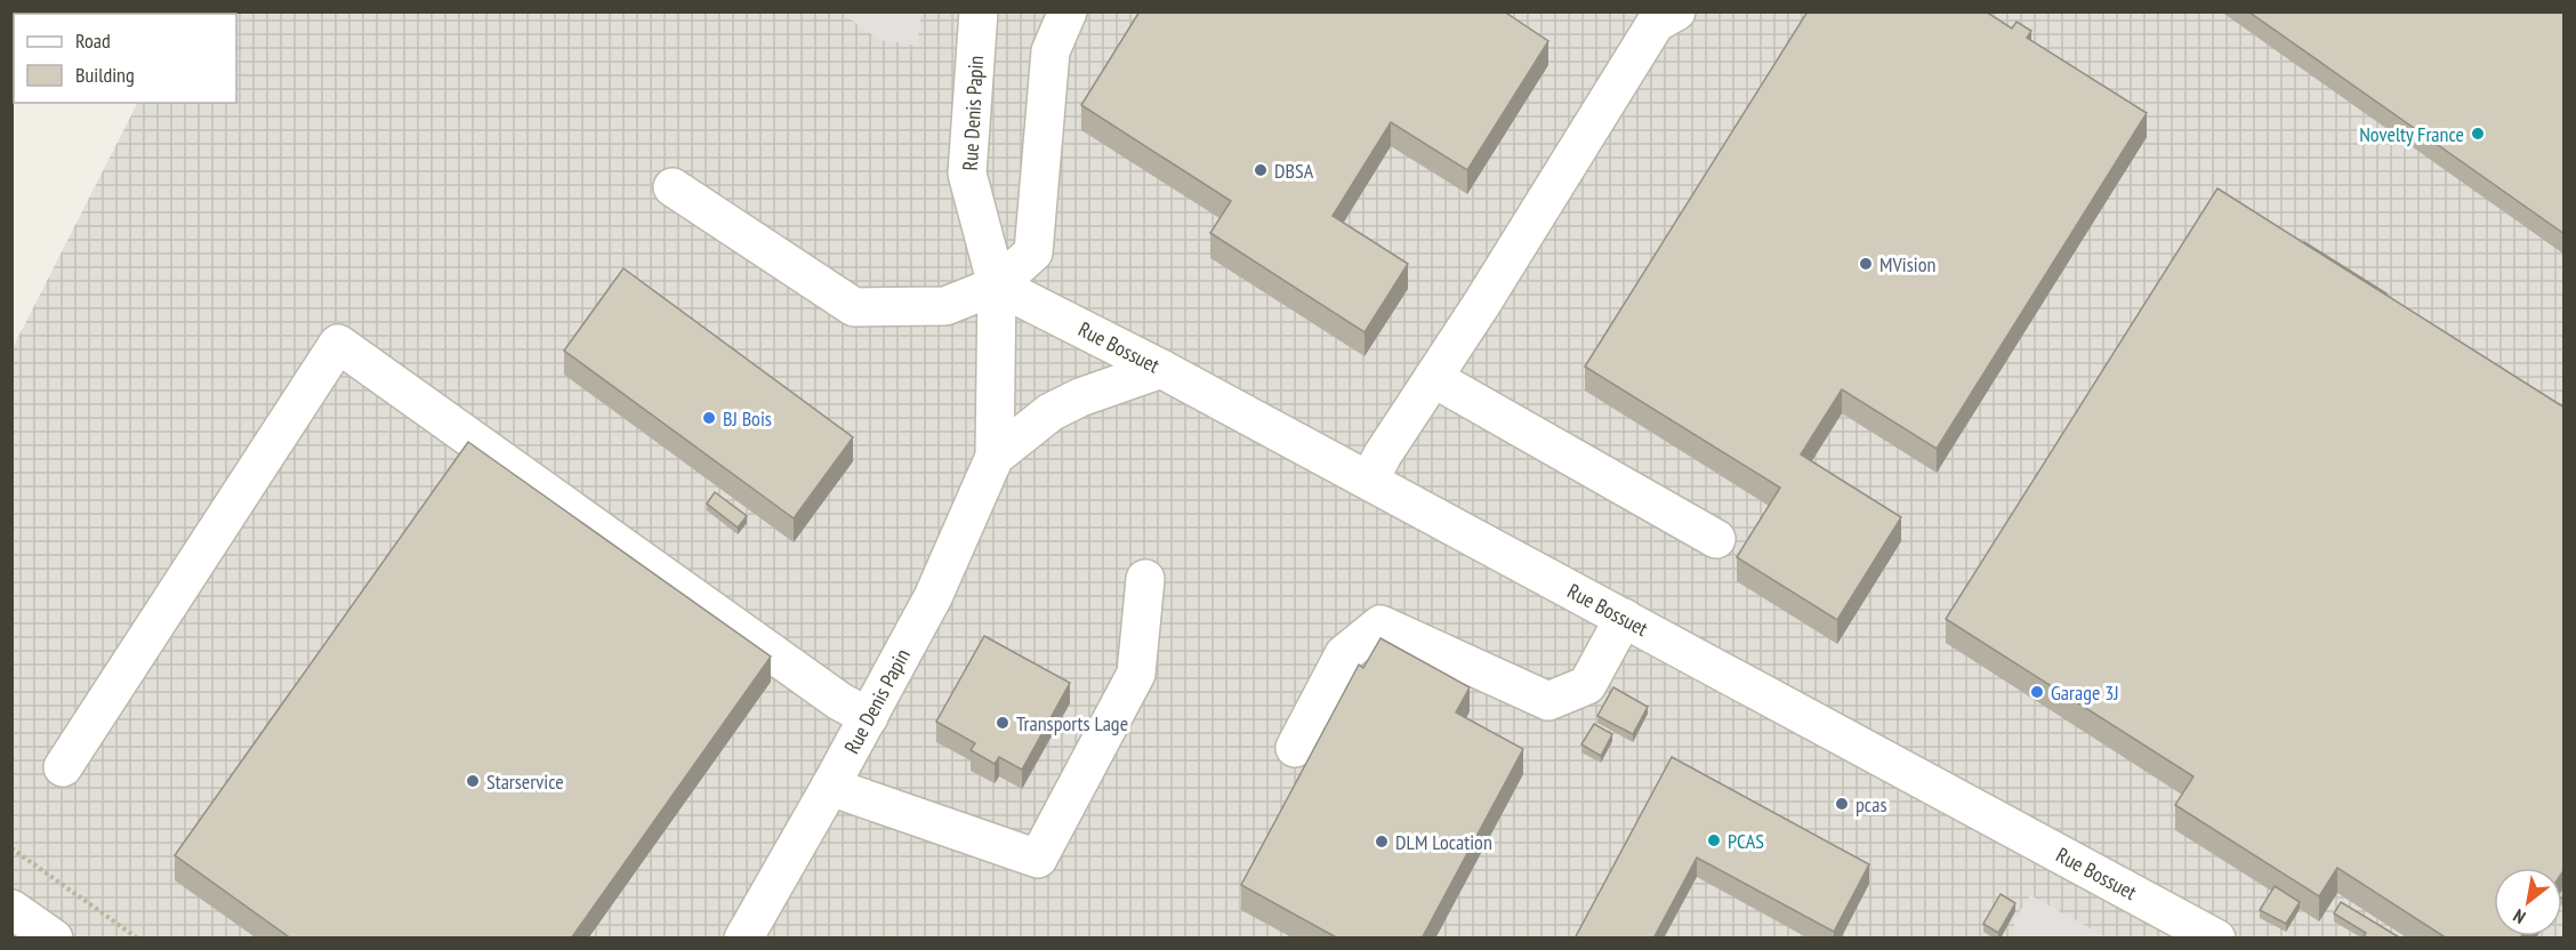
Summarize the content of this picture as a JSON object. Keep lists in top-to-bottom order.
{
  "streets": {
    "street": ["Rue Denis Papin", "Rue Bossuet"]
  },
  "crossings": [
    ["Rue Denis Papin", "Rue Bossuet"]
  ],
  "places": [
    "Novelty France",
    "DBSA",
    "MVision",
    "BJ Bois",
    "Garage 3J",
    "Transports Lage",
    "Starservice",
    "pcas",
    "PCAS",
    "DLM Location"
  ],
  "legend": ["Road", "Building"],
  "north": "bottom left"
}
